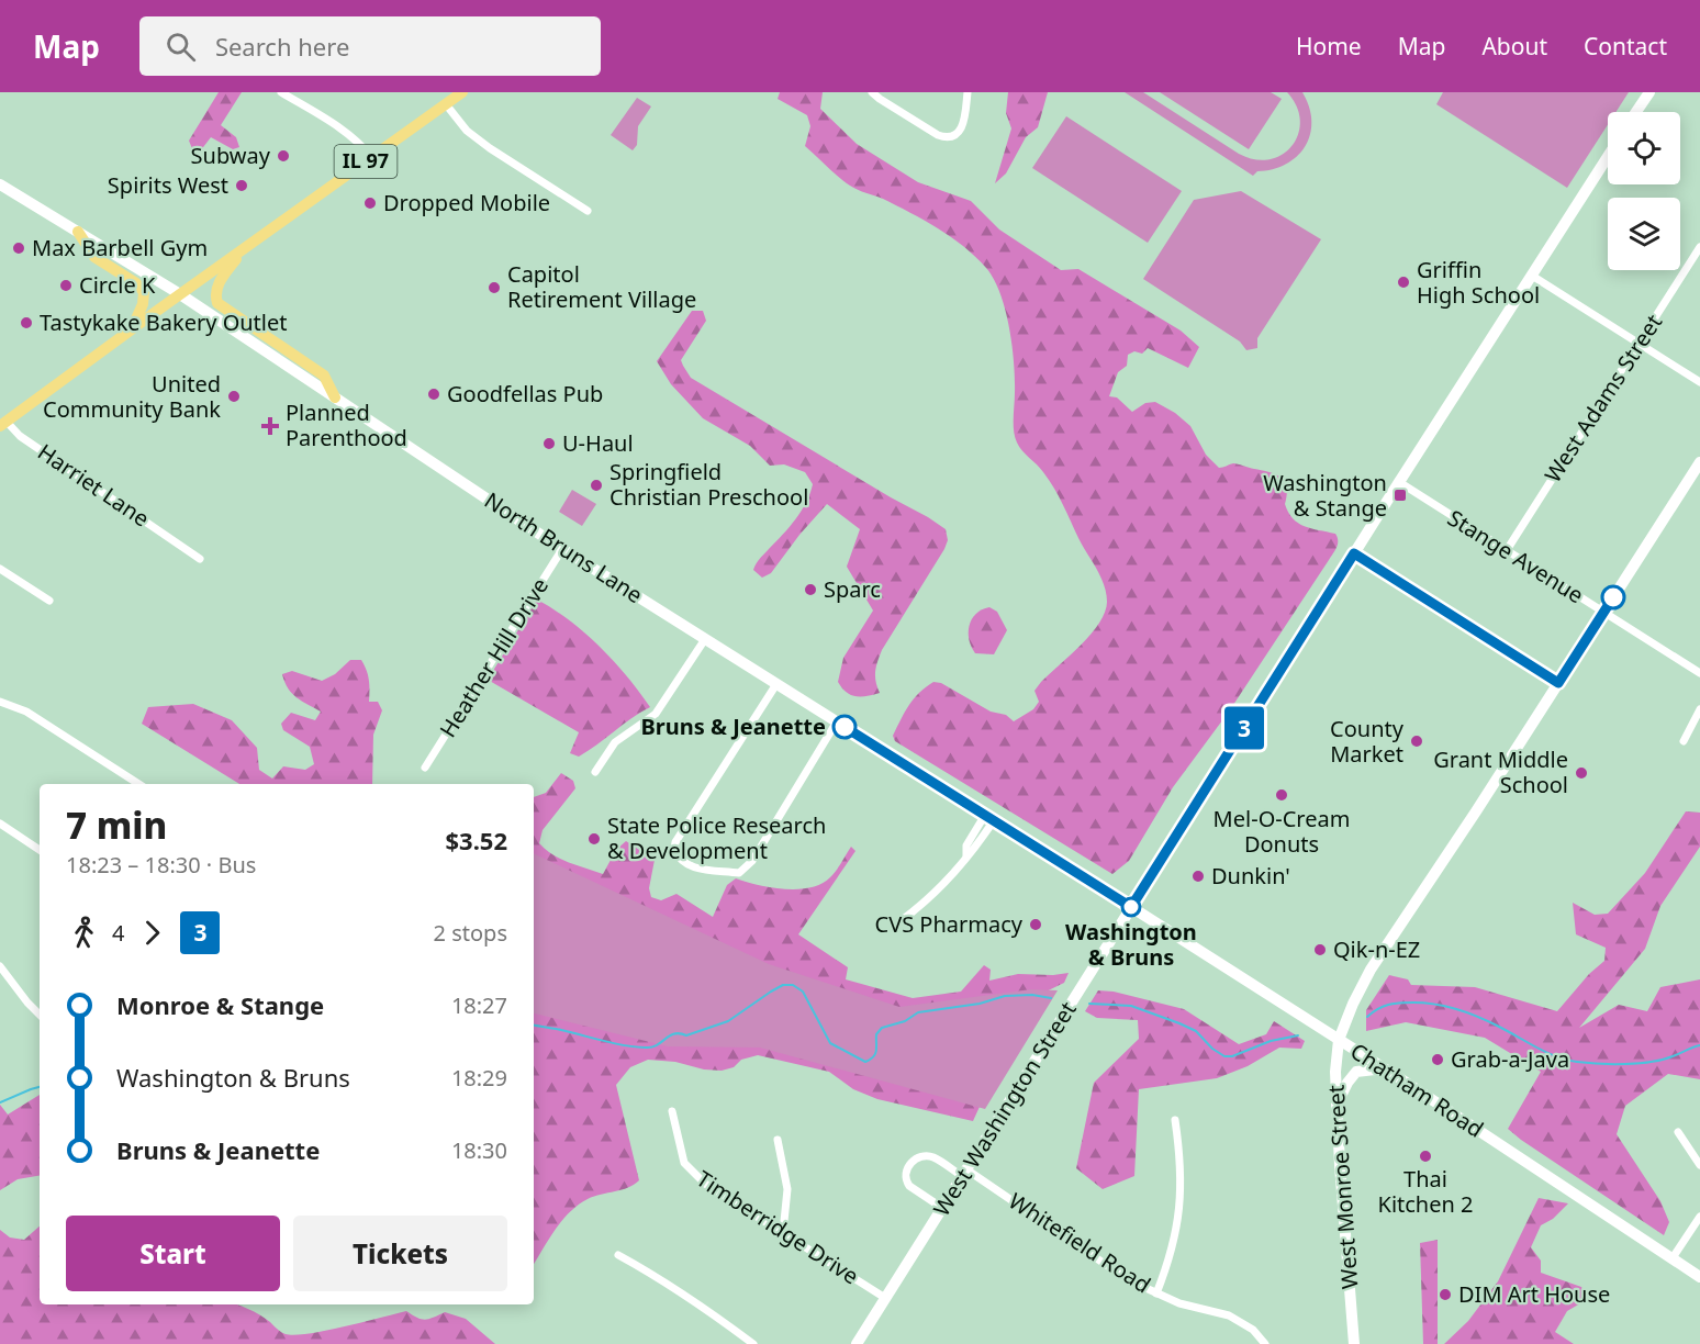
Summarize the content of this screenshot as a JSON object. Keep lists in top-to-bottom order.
{
  "streets": {
    "main road": ["IL 97"],
    "street": [
      "West Adams Street",
      "Harriet Lane",
      "North Bruns Lane",
      "Stange Avenue",
      "Heather Hill Drive",
      "Chatham Road",
      "West Washington Street",
      "West Monroe Street",
      "Timberridge Drive",
      "Whitefield Road"
    ]
  },
  "crossings": [
    ["IL 97", "Harriet Lane"],
    ["IL 97", "North Bruns Lane"],
    ["West Adams Street", "Stange Avenue"],
    ["North Bruns Lane", "Heather Hill Drive"],
    ["North Bruns Lane", "Chatham Road"],
    ["North Bruns Lane", "West Washington Street"],
    ["Stange Avenue", "West Washington Street"],
    ["Stange Avenue", "West Monroe Street"],
    ["Chatham Road", "West Washington Street"],
    ["Chatham Road", "West Monroe Street"],
    ["West Washington Street", "Timberridge Drive"],
    ["West Washington Street", "Whitefield Road"]
  ],
  "places": {
    "other": [
      "Subway",
      "Spirits West",
      "Dropped Mobile",
      "Max Barbell Gym",
      "Griffin High School",
      "Circle K",
      "Capitol Retirement Village",
      "Tastykake Bakery Outlet",
      "Goodfellas Pub",
      "United Community Bank",
      "U-Haul",
      "Springfield Christian Preschool",
      "Sparc",
      "Bruns & Jeanette",
      "County Market",
      "Grant Middle School",
      "Mel-O-Cream Donuts",
      "State Police Research & Development",
      "Dunkin'",
      "Washington & Bruns",
      "CVS Pharmacy",
      "Qik-n-EZ",
      "Grab-a-Java",
      "Thai Kitchen 2",
      "DIM Art House"
    ],
    "health": ["Planned Parenthood"],
    "transit": ["Washington & Stange"]
  },
  "lines": ["bus line 3"],
  "page": {
    "header": "Map",
    "search": "Search here",
    "nav": [
      "Home",
      "Map",
      "About",
      "Contact"
    ],
    "on_map": "3",
    "heading": ["7 min", "18:23 – 18:30 · Bus", "$3.52"],
    "legs": ["4", "3", "2 stops"],
    "list": [
      {
        "name": "Monroe & Stange",
        "value": "18:27"
      },
      {
        "name": "Washington & Bruns",
        "value": "18:29"
      },
      {
        "name": "Bruns & Jeanette",
        "value": "18:30"
      }
    ],
    "buttons": ["Start", "Tickets"]
  }
}
